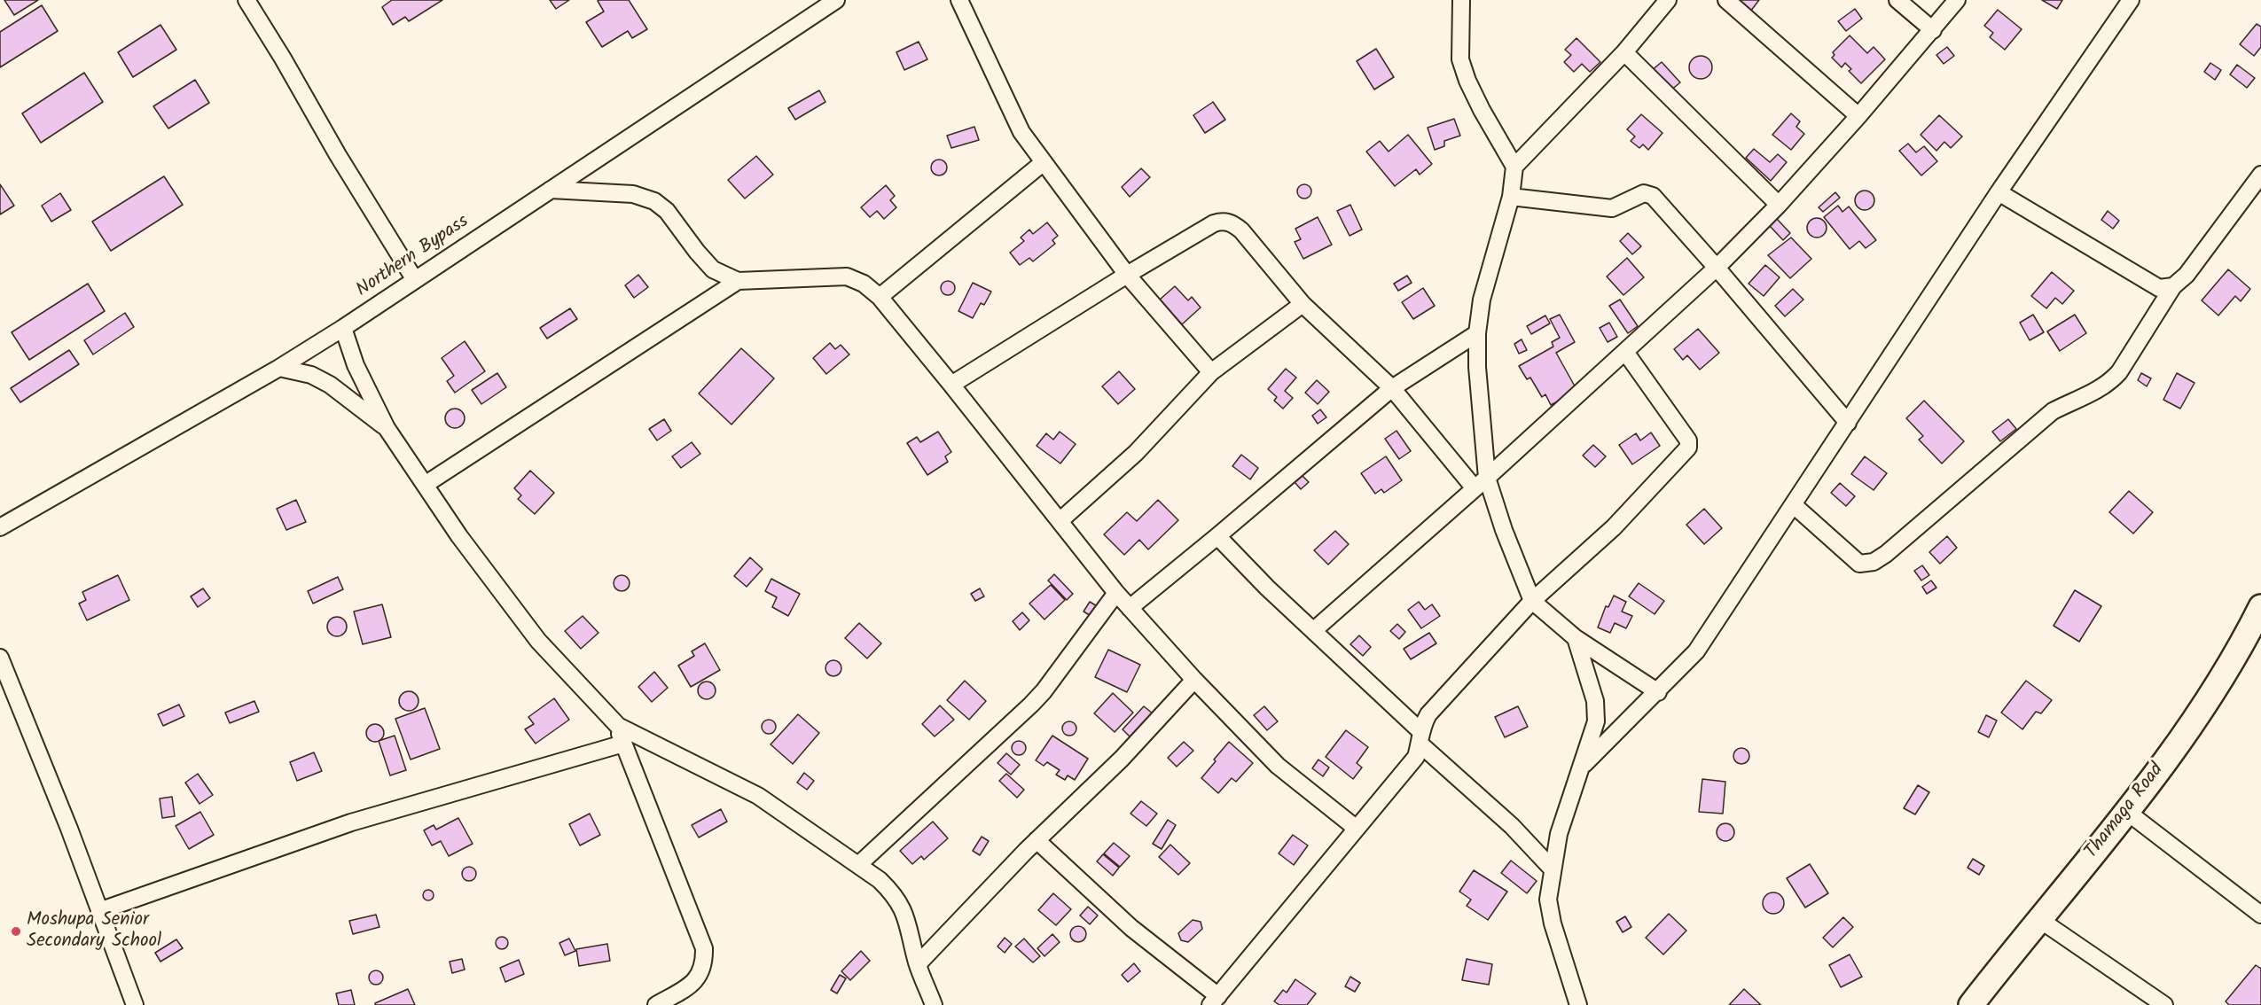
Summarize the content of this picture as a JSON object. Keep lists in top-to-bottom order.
{
  "streets": {
    "main road": ["Thamaga Road"],
    "street": ["Northern Bypass"]
  },
  "places": ["Moshupa Senior Secondary School"]
}
